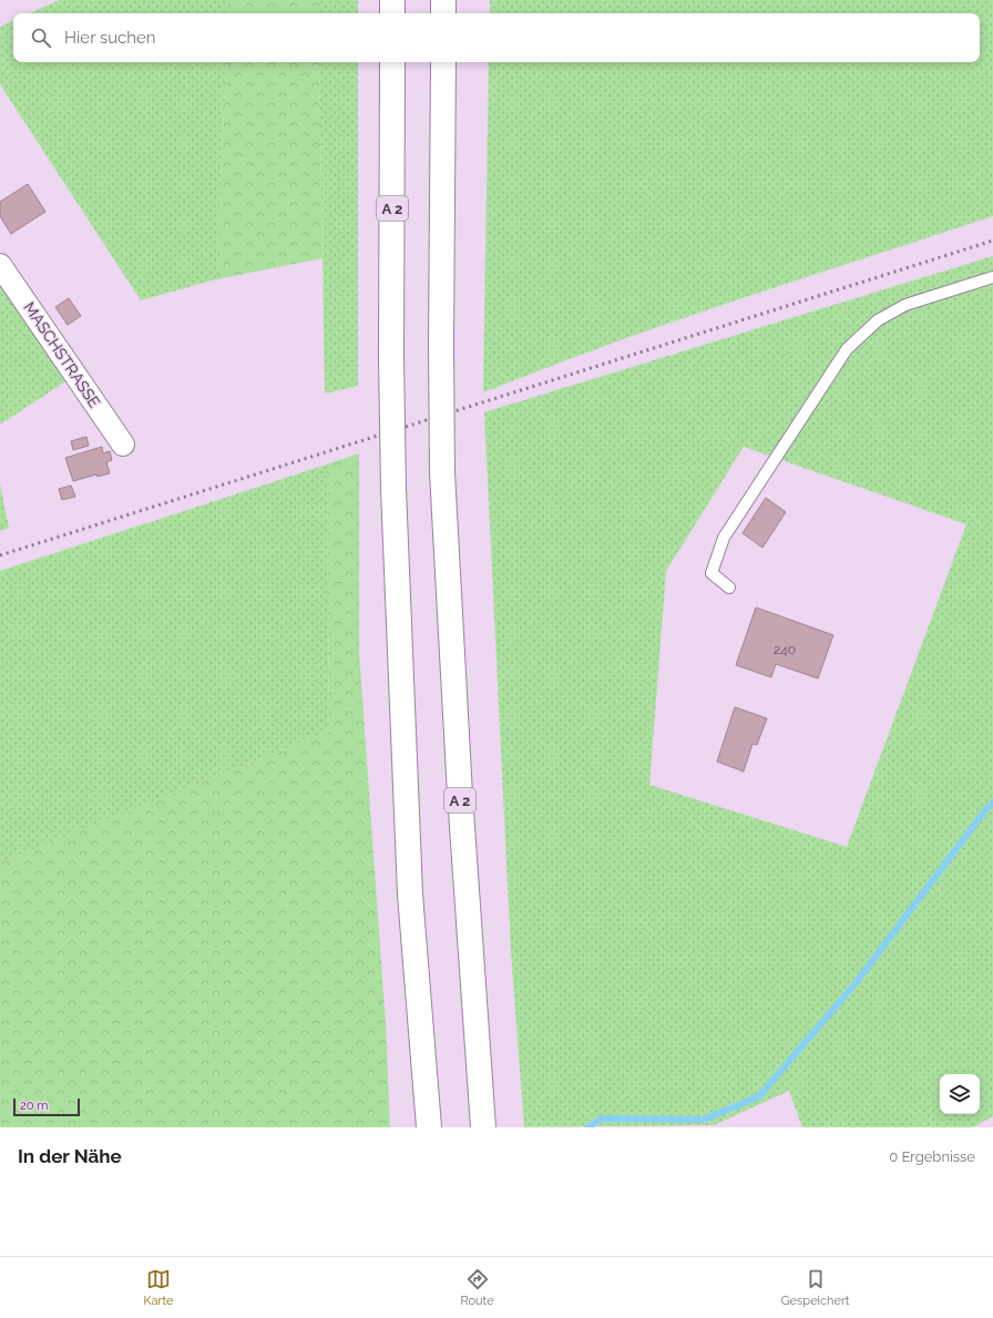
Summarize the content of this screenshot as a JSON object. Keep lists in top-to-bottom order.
{
  "streets": {
    "highway": ["A 2"],
    "street": ["MASCHSTRASSE"]
  },
  "house_numbers": ["240"],
  "scale_bar": "20 m",
  "page": {
    "search": "Hier suchen",
    "scale": "20 m",
    "heading": ["In der Nähe", "0 Ergebnisse"],
    "nav": ["Karte", "Route", "Gespeichert"]
  }
}
